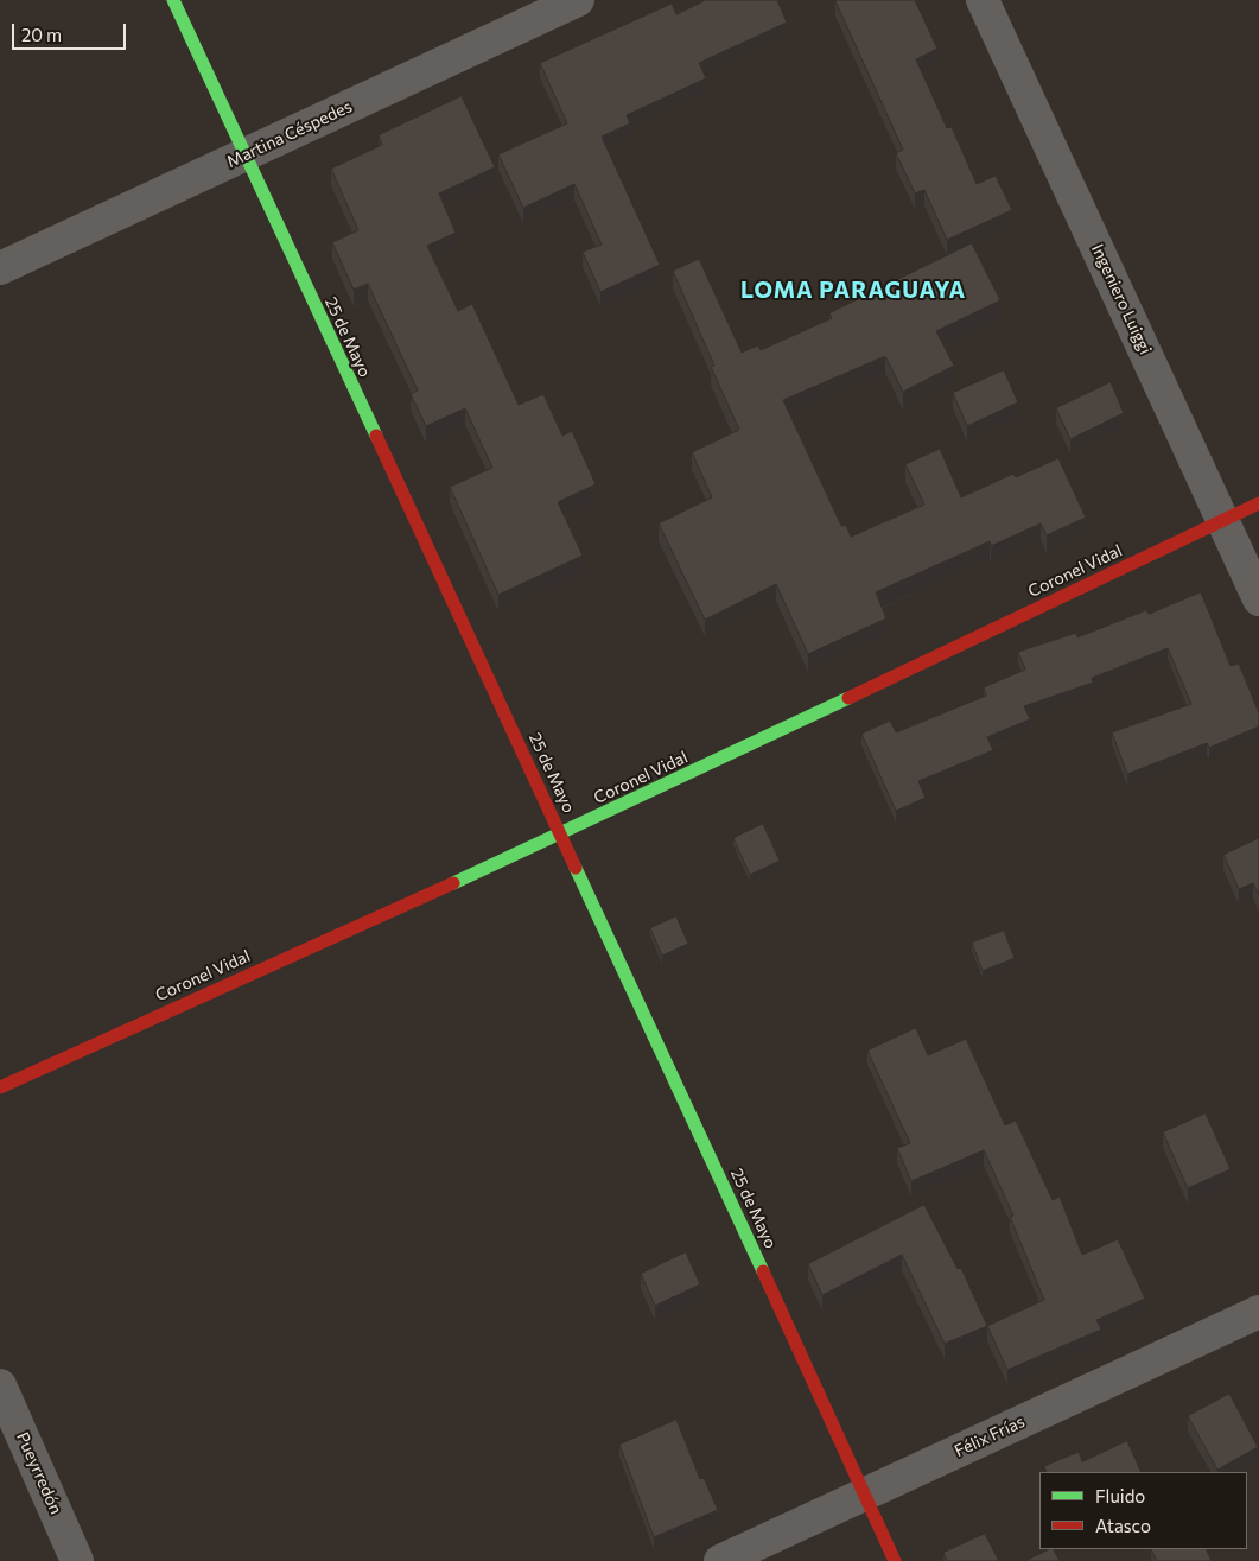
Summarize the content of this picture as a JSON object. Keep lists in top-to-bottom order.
{
  "streets": {
    "street": [
      "Martina Céspedes",
      "Ingeniero Luiggi",
      "25 de Mayo",
      "Coronel Vidal",
      "Félix Frías",
      "Pueyrredón"
    ]
  },
  "crossings": [
    ["Martina Céspedes", "25 de Mayo"],
    ["Ingeniero Luiggi", "Coronel Vidal"],
    ["25 de Mayo", "Coronel Vidal"],
    ["25 de Mayo", "Félix Frías"]
  ],
  "districts": ["LOMA PARAGUAYA"],
  "legend": ["Fluido", "Atasco"],
  "scale_bar": "20 m"
}
